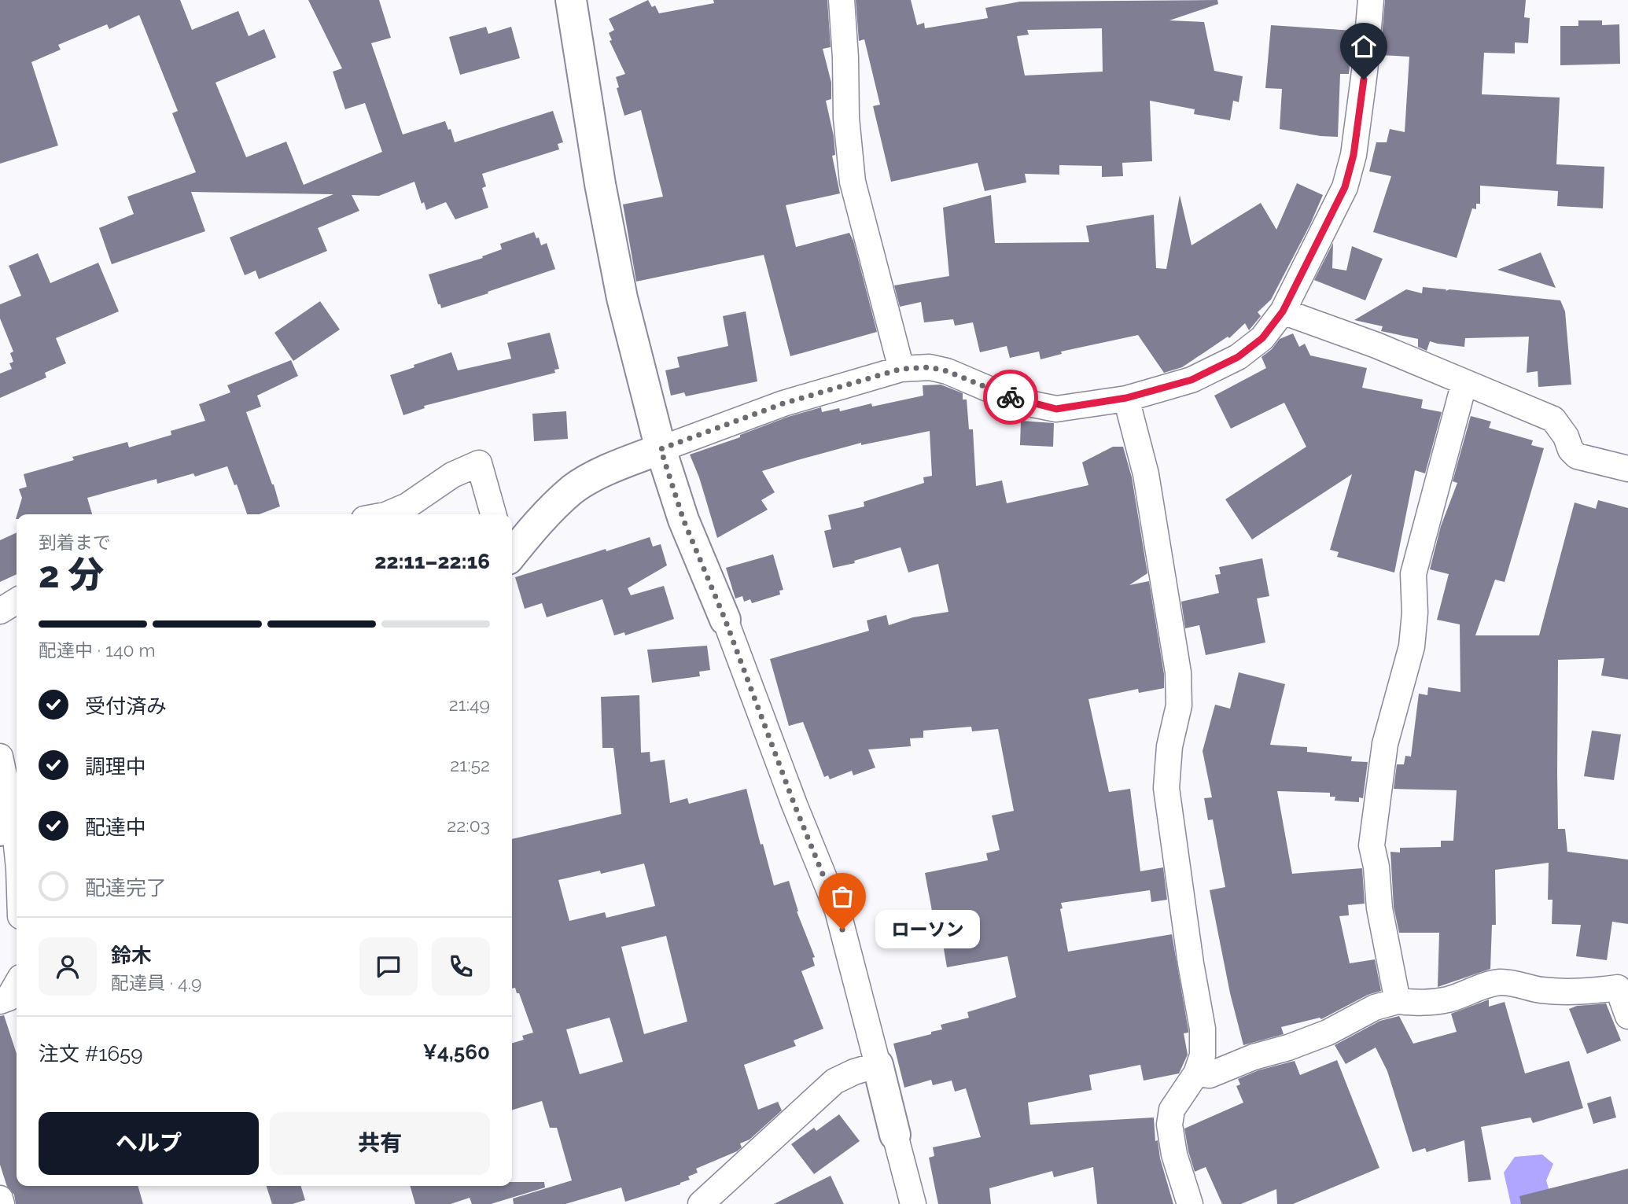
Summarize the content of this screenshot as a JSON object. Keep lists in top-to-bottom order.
{
  "places": ["ローソン"],
  "page": {
    "heading": ["2 分", "到着まで", "22:11–22:16"],
    "panel": [
      "鈴木",
      "配達員 · 4.9",
      "注文 #1659",
      "¥4,560"
    ],
    "bar": "配達中 · 140 m",
    "list": [
      ["受付済み", "21:49"],
      ["調理中", "21:52"],
      ["配達中", "22:03"],
      "配達完了"
    ],
    "bubble": "ローソン",
    "buttons": ["ヘルプ", "共有"]
  }
}
